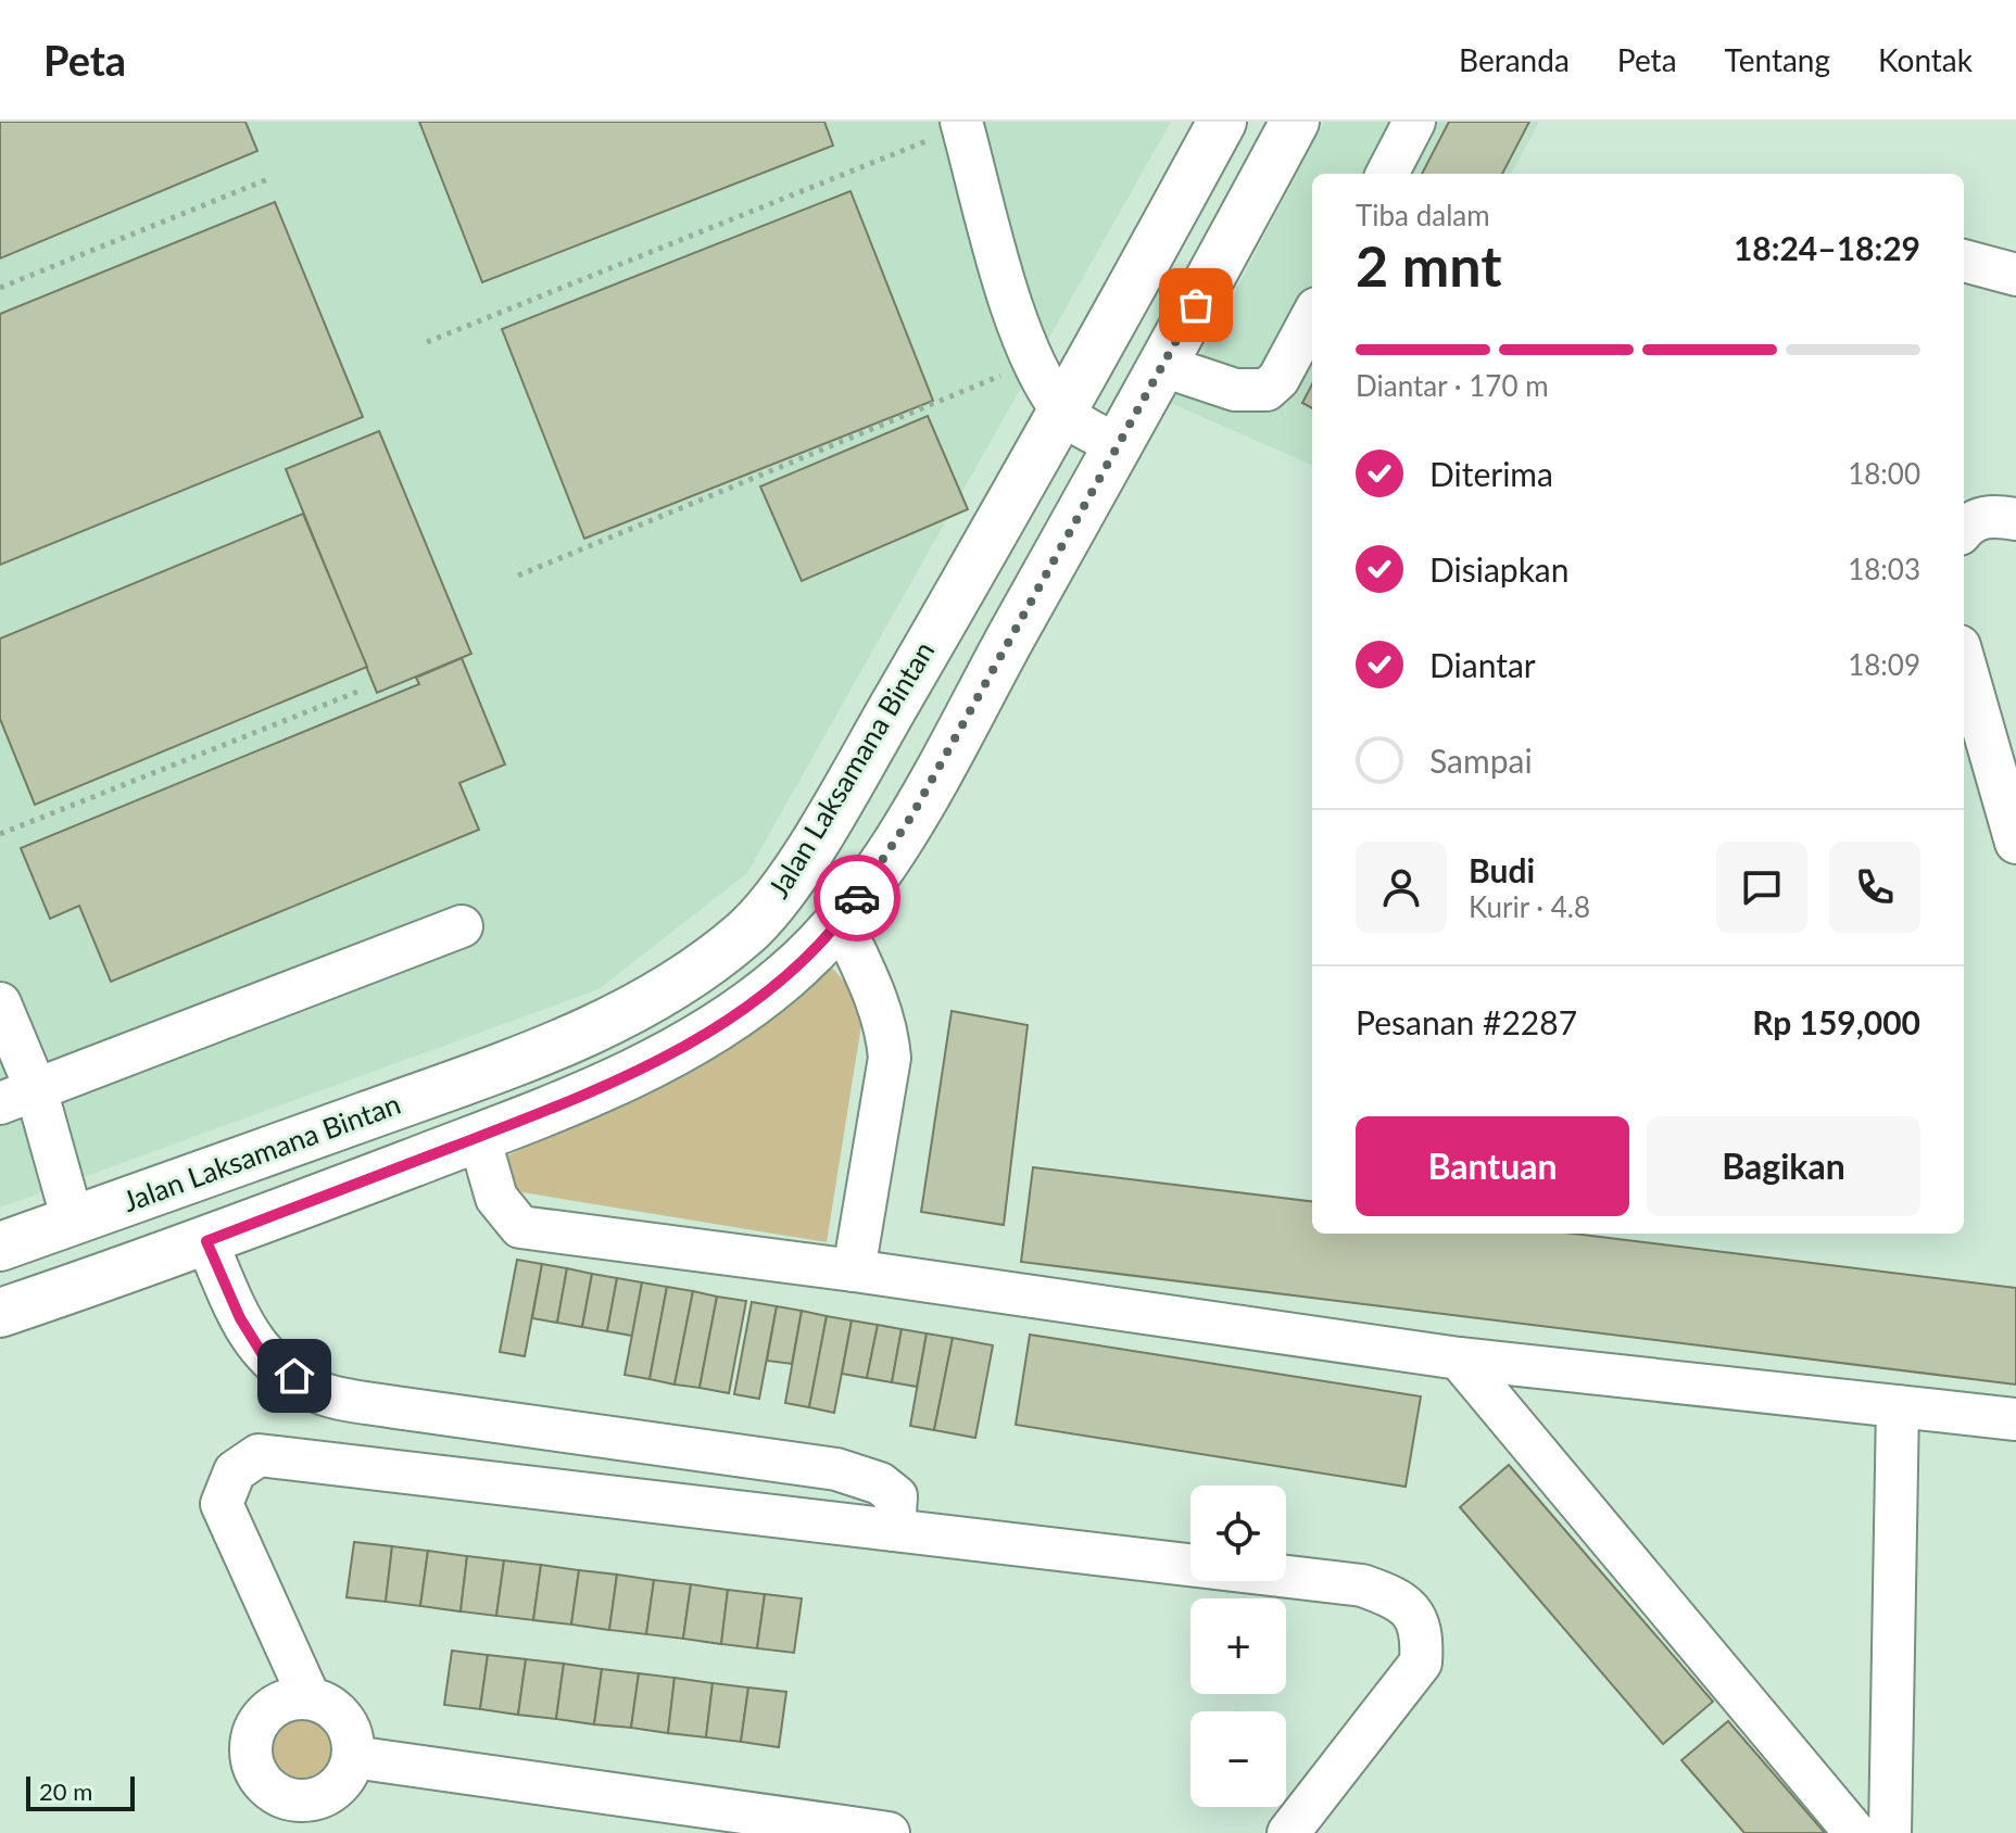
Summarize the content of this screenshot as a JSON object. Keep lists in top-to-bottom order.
{
  "streets": {
    "main road": ["Jalan Laksamana Bintan"]
  },
  "scale_bar": "20 m",
  "page": {
    "header": "Peta",
    "nav": [
      "Beranda",
      "Peta",
      "Tentang",
      "Kontak"
    ],
    "heading": ["2 mnt", "Tiba dalam", "18:24–18:29"],
    "panel": [
      "Budi",
      "Kurir · 4.8",
      "Pesanan #2287",
      "Rp 159,000"
    ],
    "bar": "Diantar · 170 m",
    "list": [
      ["Diterima", "18:00"],
      ["Disiapkan", "18:03"],
      ["Diantar", "18:09"],
      "Sampai"
    ],
    "buttons": ["Bantuan", "Bagikan"],
    "map_buttons": ["+", "−"],
    "scale": "20 m"
  }
}
